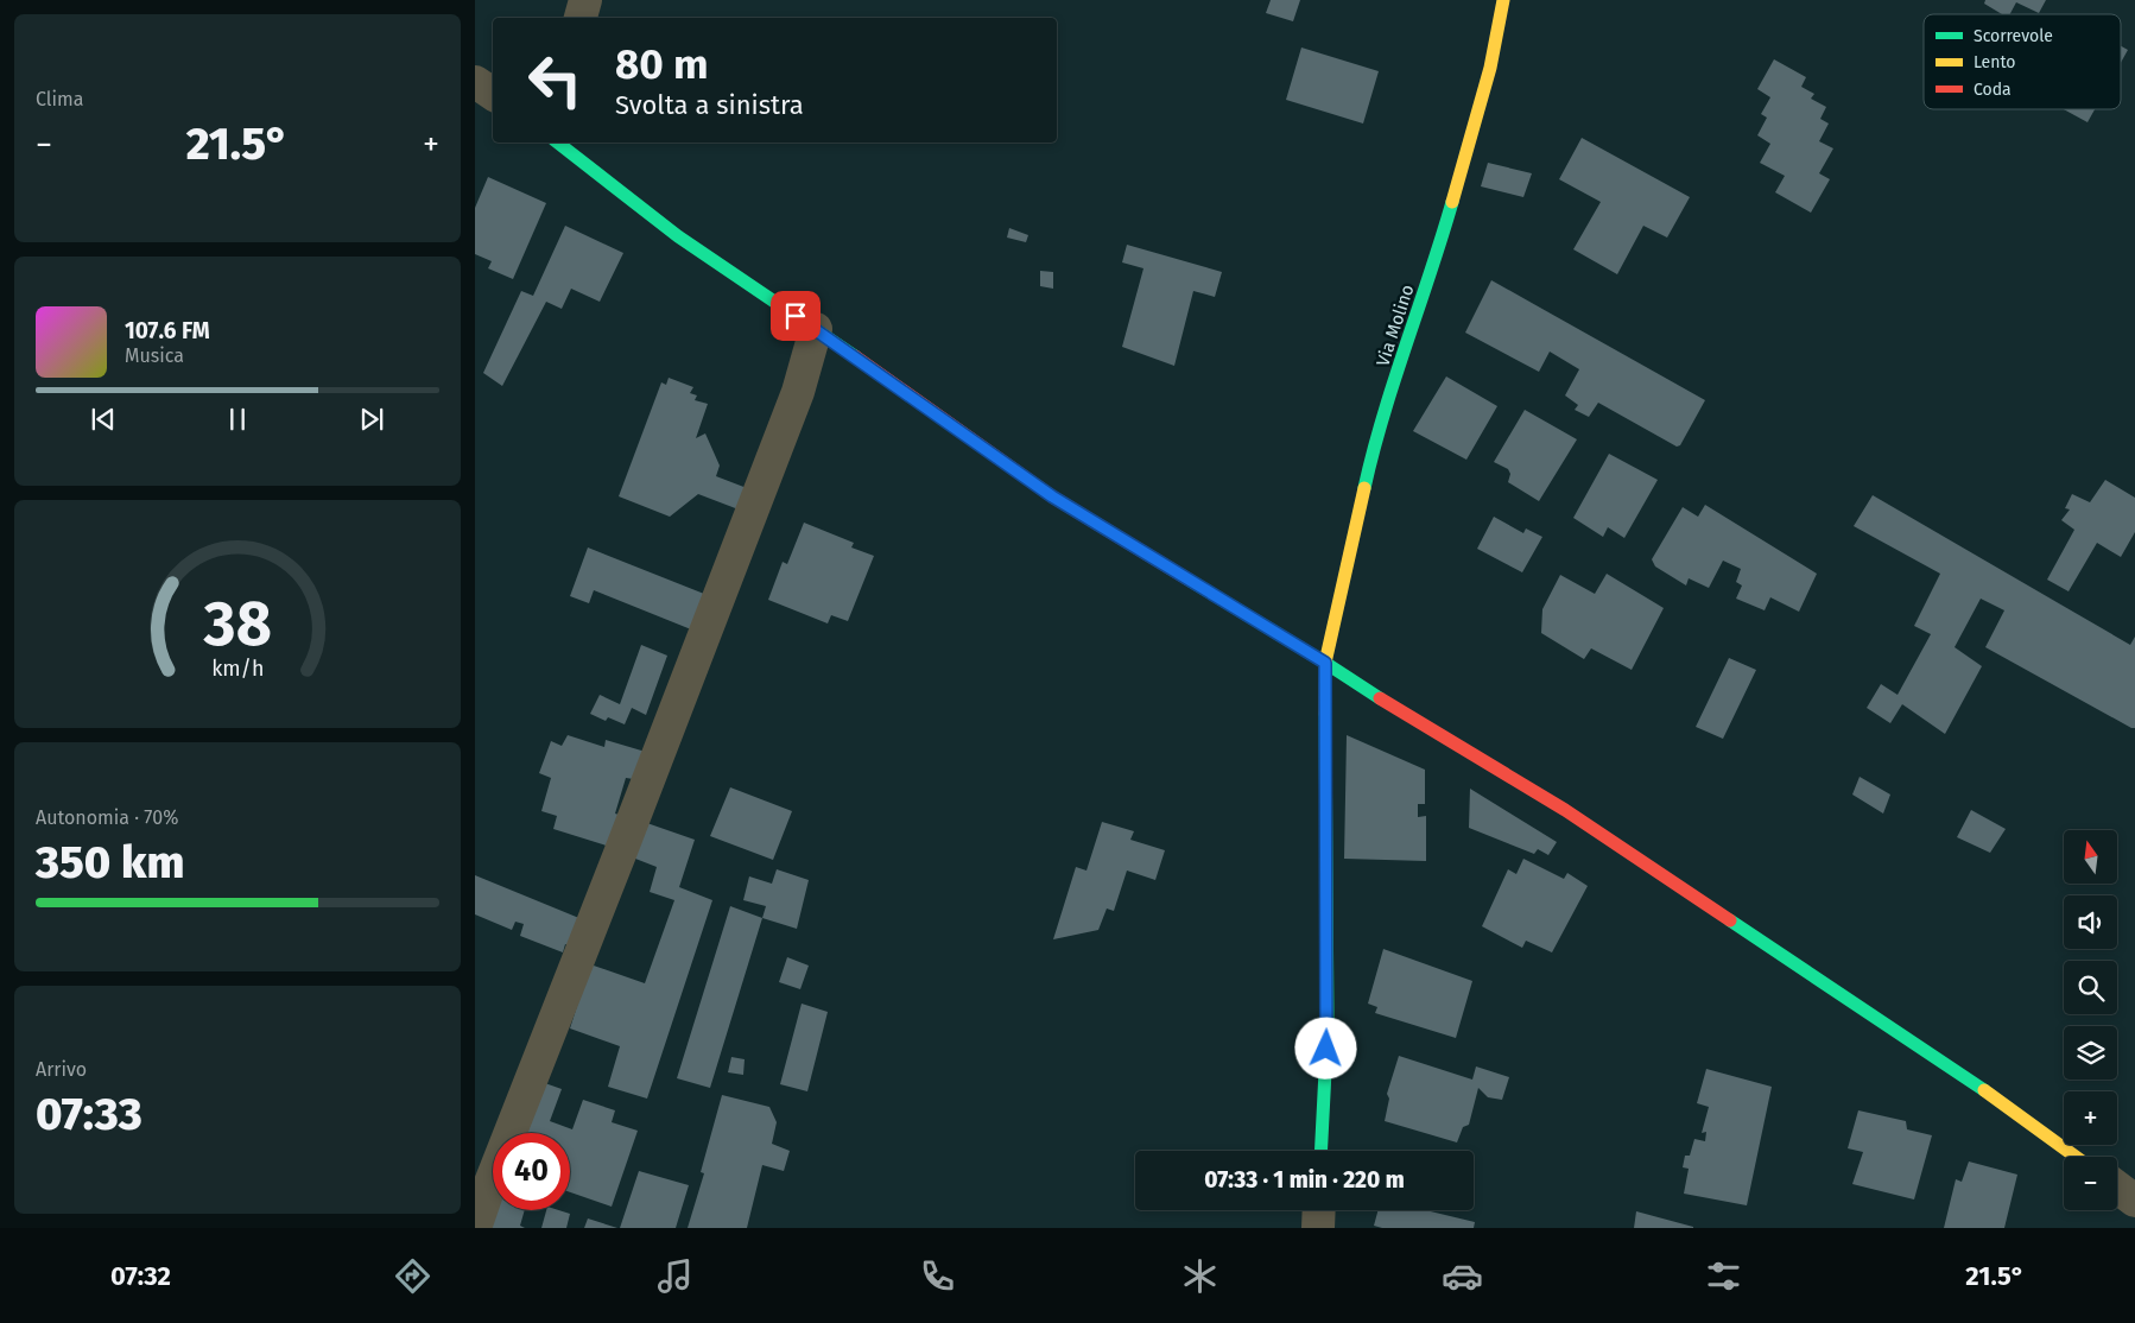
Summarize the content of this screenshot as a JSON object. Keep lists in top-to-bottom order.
{
  "streets": {
    "street": ["Via Molino"]
  },
  "legend": ["Scorrevole", "Lento", "Coda"],
  "north": "top",
  "page": {
    "tile": [
      "Clima",
      ["Autonomia · 70%", "350 km"],
      ["Arrivo", "07:33"]
    ],
    "turn": ["80 m", "Svolta a sinistra"],
    "heat": ["−", "21.5°", "+"],
    "song": ["107.6 FM", "Musica"],
    "map_buttons": ["+", "−"],
    "limit": "40",
    "trip": "07:33 · 1 min · 220 m",
    "tabs": ["07:32", "21.5°"],
    "gauge": ["38", "km/h"]
  }
}
